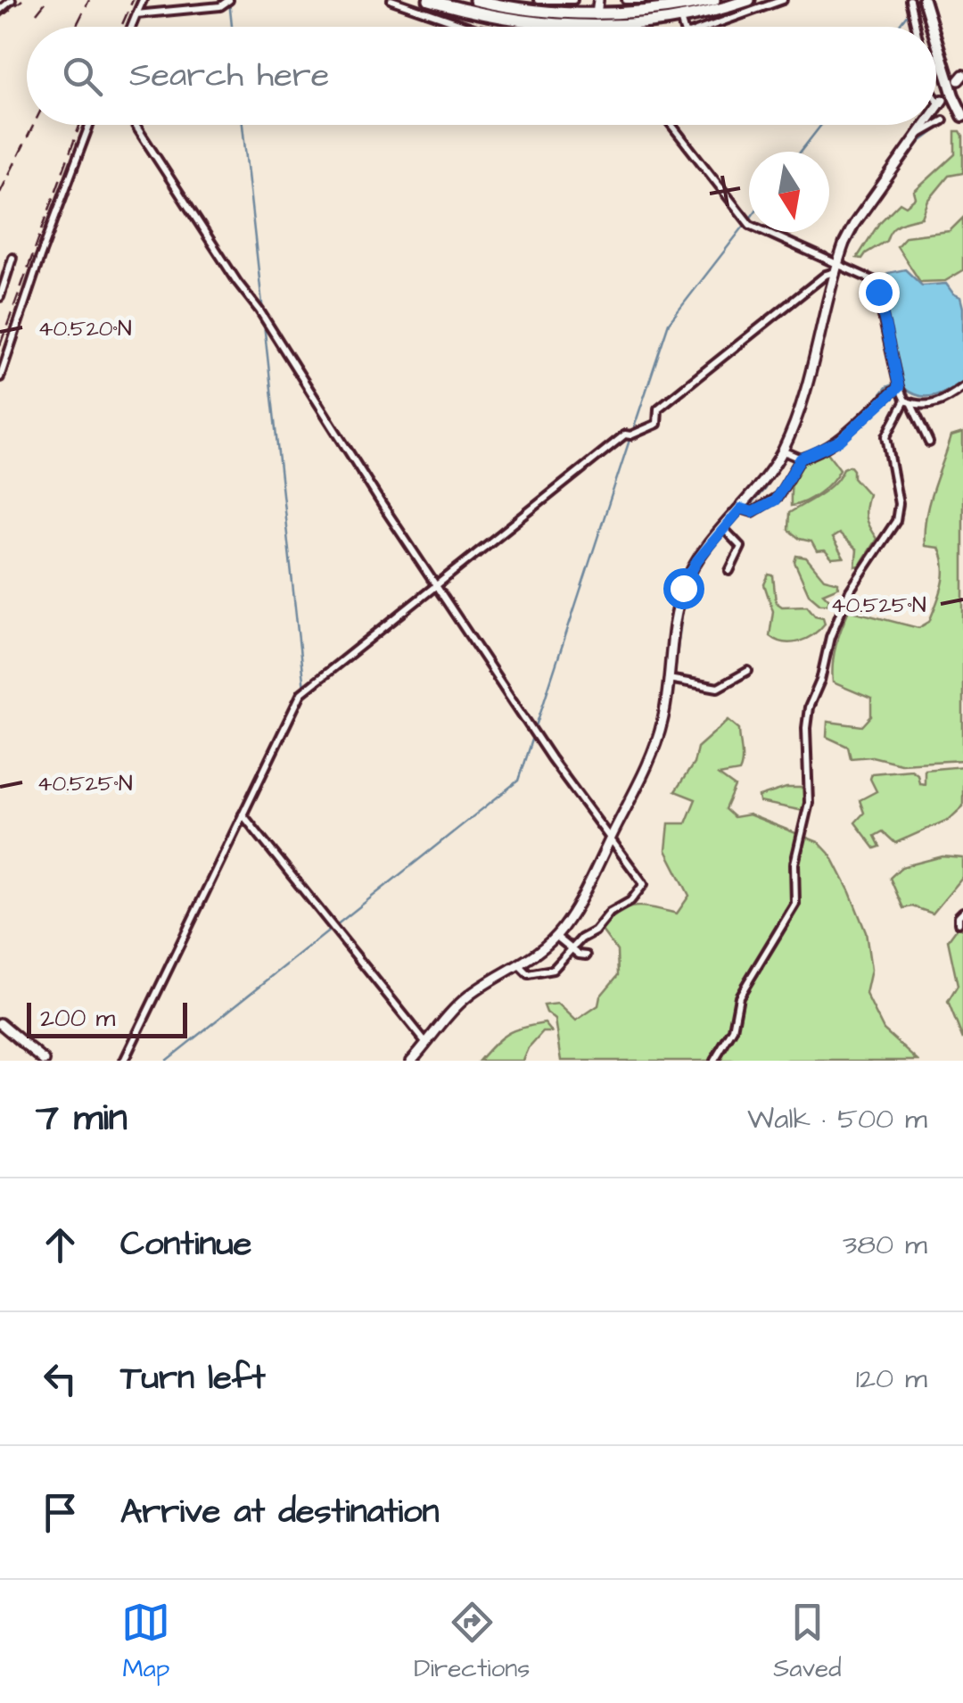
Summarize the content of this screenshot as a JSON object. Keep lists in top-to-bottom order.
{
  "scale_bar": "200 m",
  "north": "bottom",
  "page": {
    "search": "Search here",
    "scale": "200 m",
    "heading": ["7 min", "Walk · 500 m"],
    "list": [
      ["Continue", "380 m"],
      ["Turn left", "120 m"],
      "Arrive at destination"
    ],
    "nav": ["Map", "Directions", "Saved"]
  },
  "coordinates": ["40.520°N", "40.525°N"]
}
